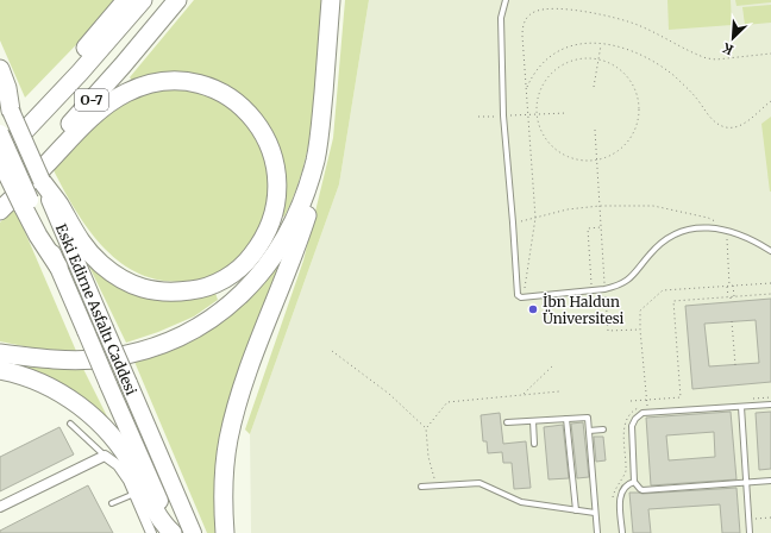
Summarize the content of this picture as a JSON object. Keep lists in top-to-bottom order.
{
  "streets": {
    "highway": ["O-7", "Eski Edirne Asfaltı Caddesi"]
  },
  "places": ["İbn Haldun Üniversitesi"],
  "north": "bottom left"
}
